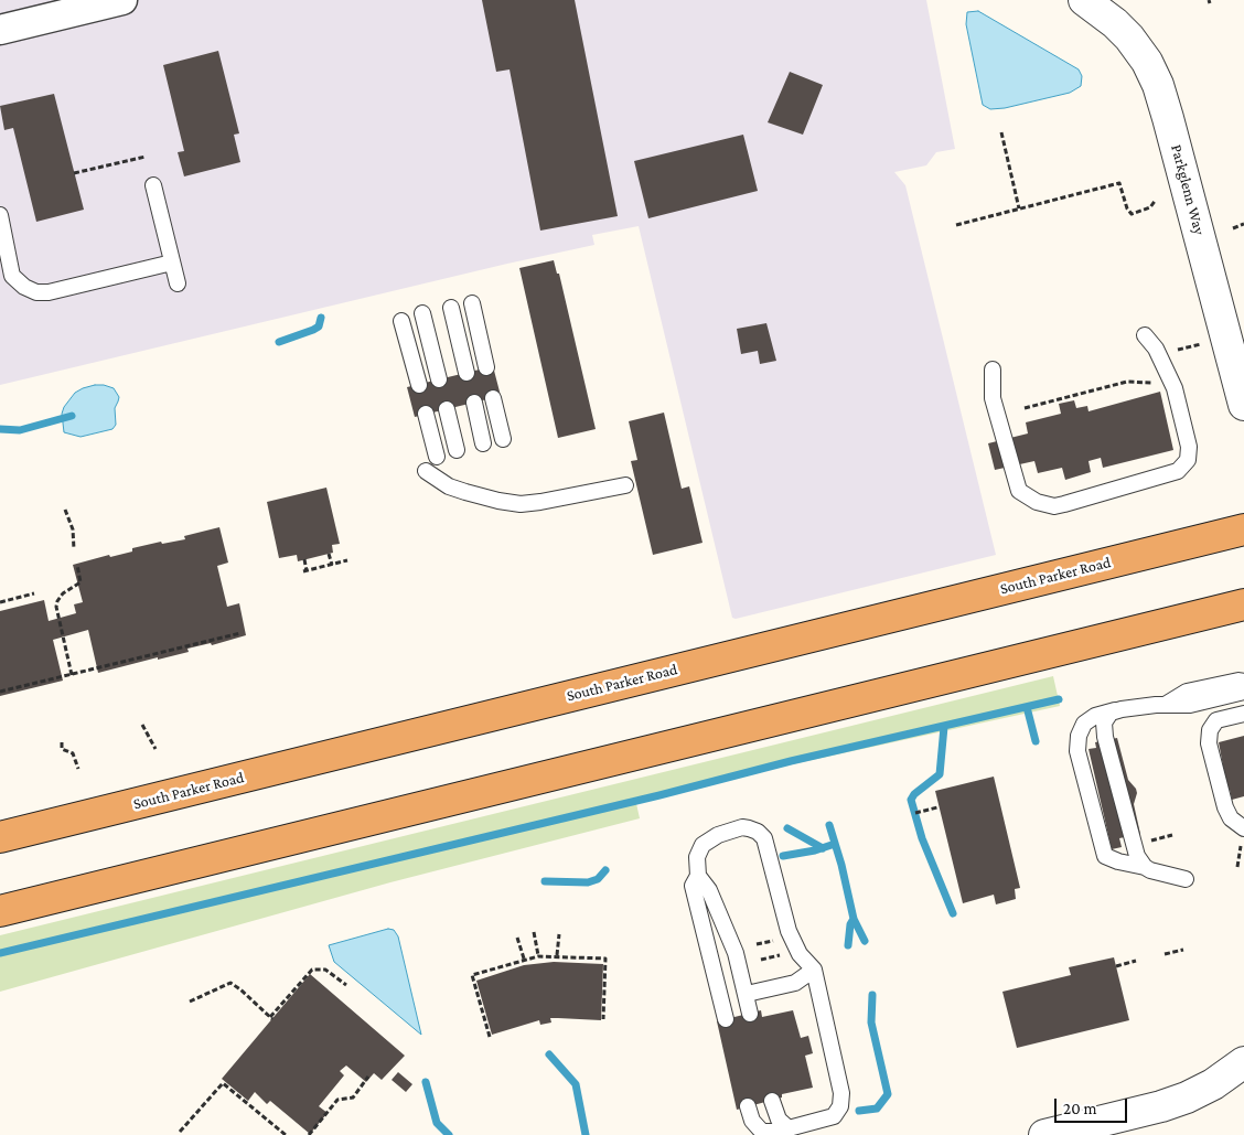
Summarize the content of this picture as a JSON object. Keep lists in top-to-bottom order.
{
  "streets": {
    "highway": ["South Parker Road"],
    "street": ["Parkglenn Way"]
  },
  "scale_bar": "20 m"
}
